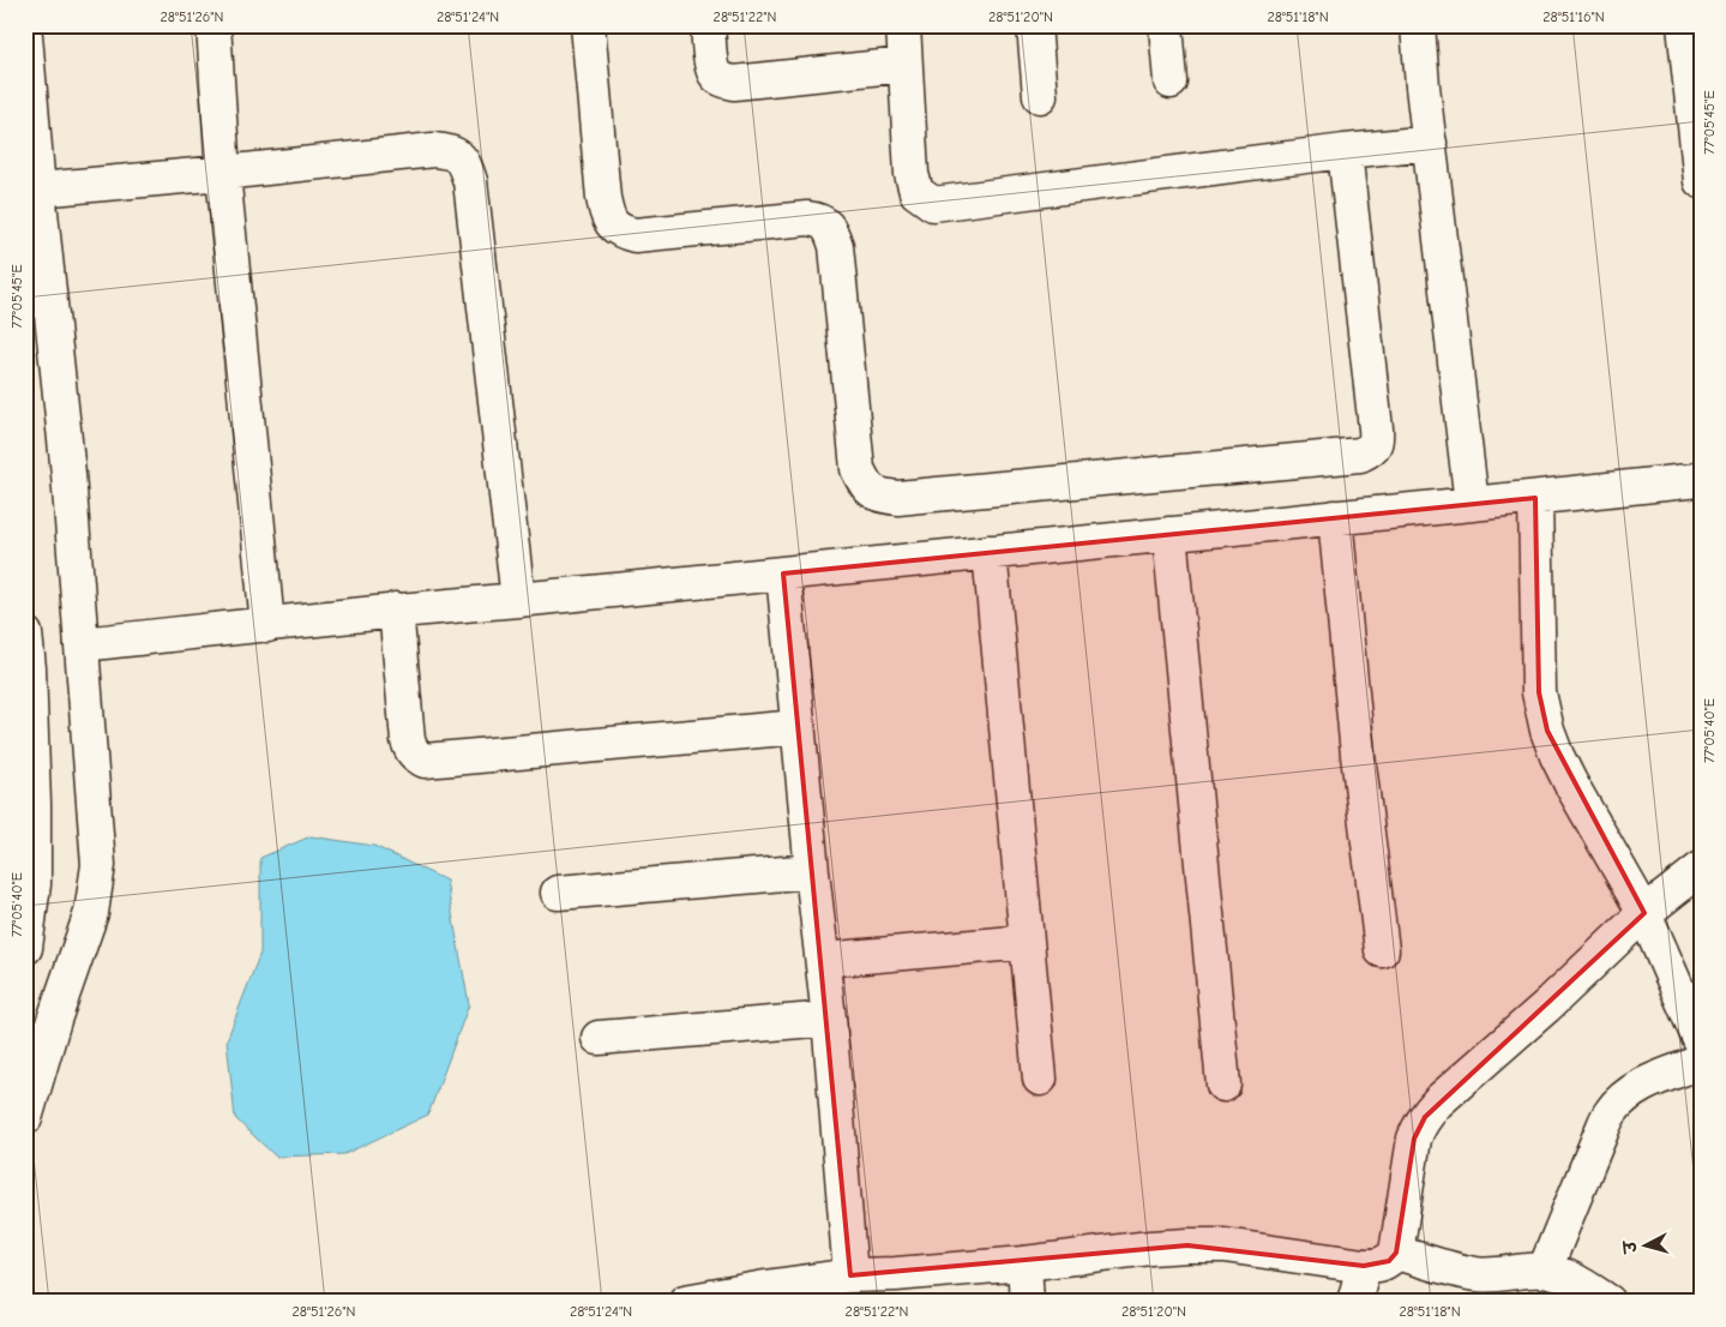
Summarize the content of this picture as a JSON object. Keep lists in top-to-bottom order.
{
  "north": "left",
  "coordinates": [
    "28°51'26\"N",
    "28°51'24\"N",
    "28°51'22\"N",
    "28°51'20\"N",
    "28°51'18\"N",
    "28°51'16\"N",
    "77°05'45\"E",
    "77°05'40\"E"
  ]
}
